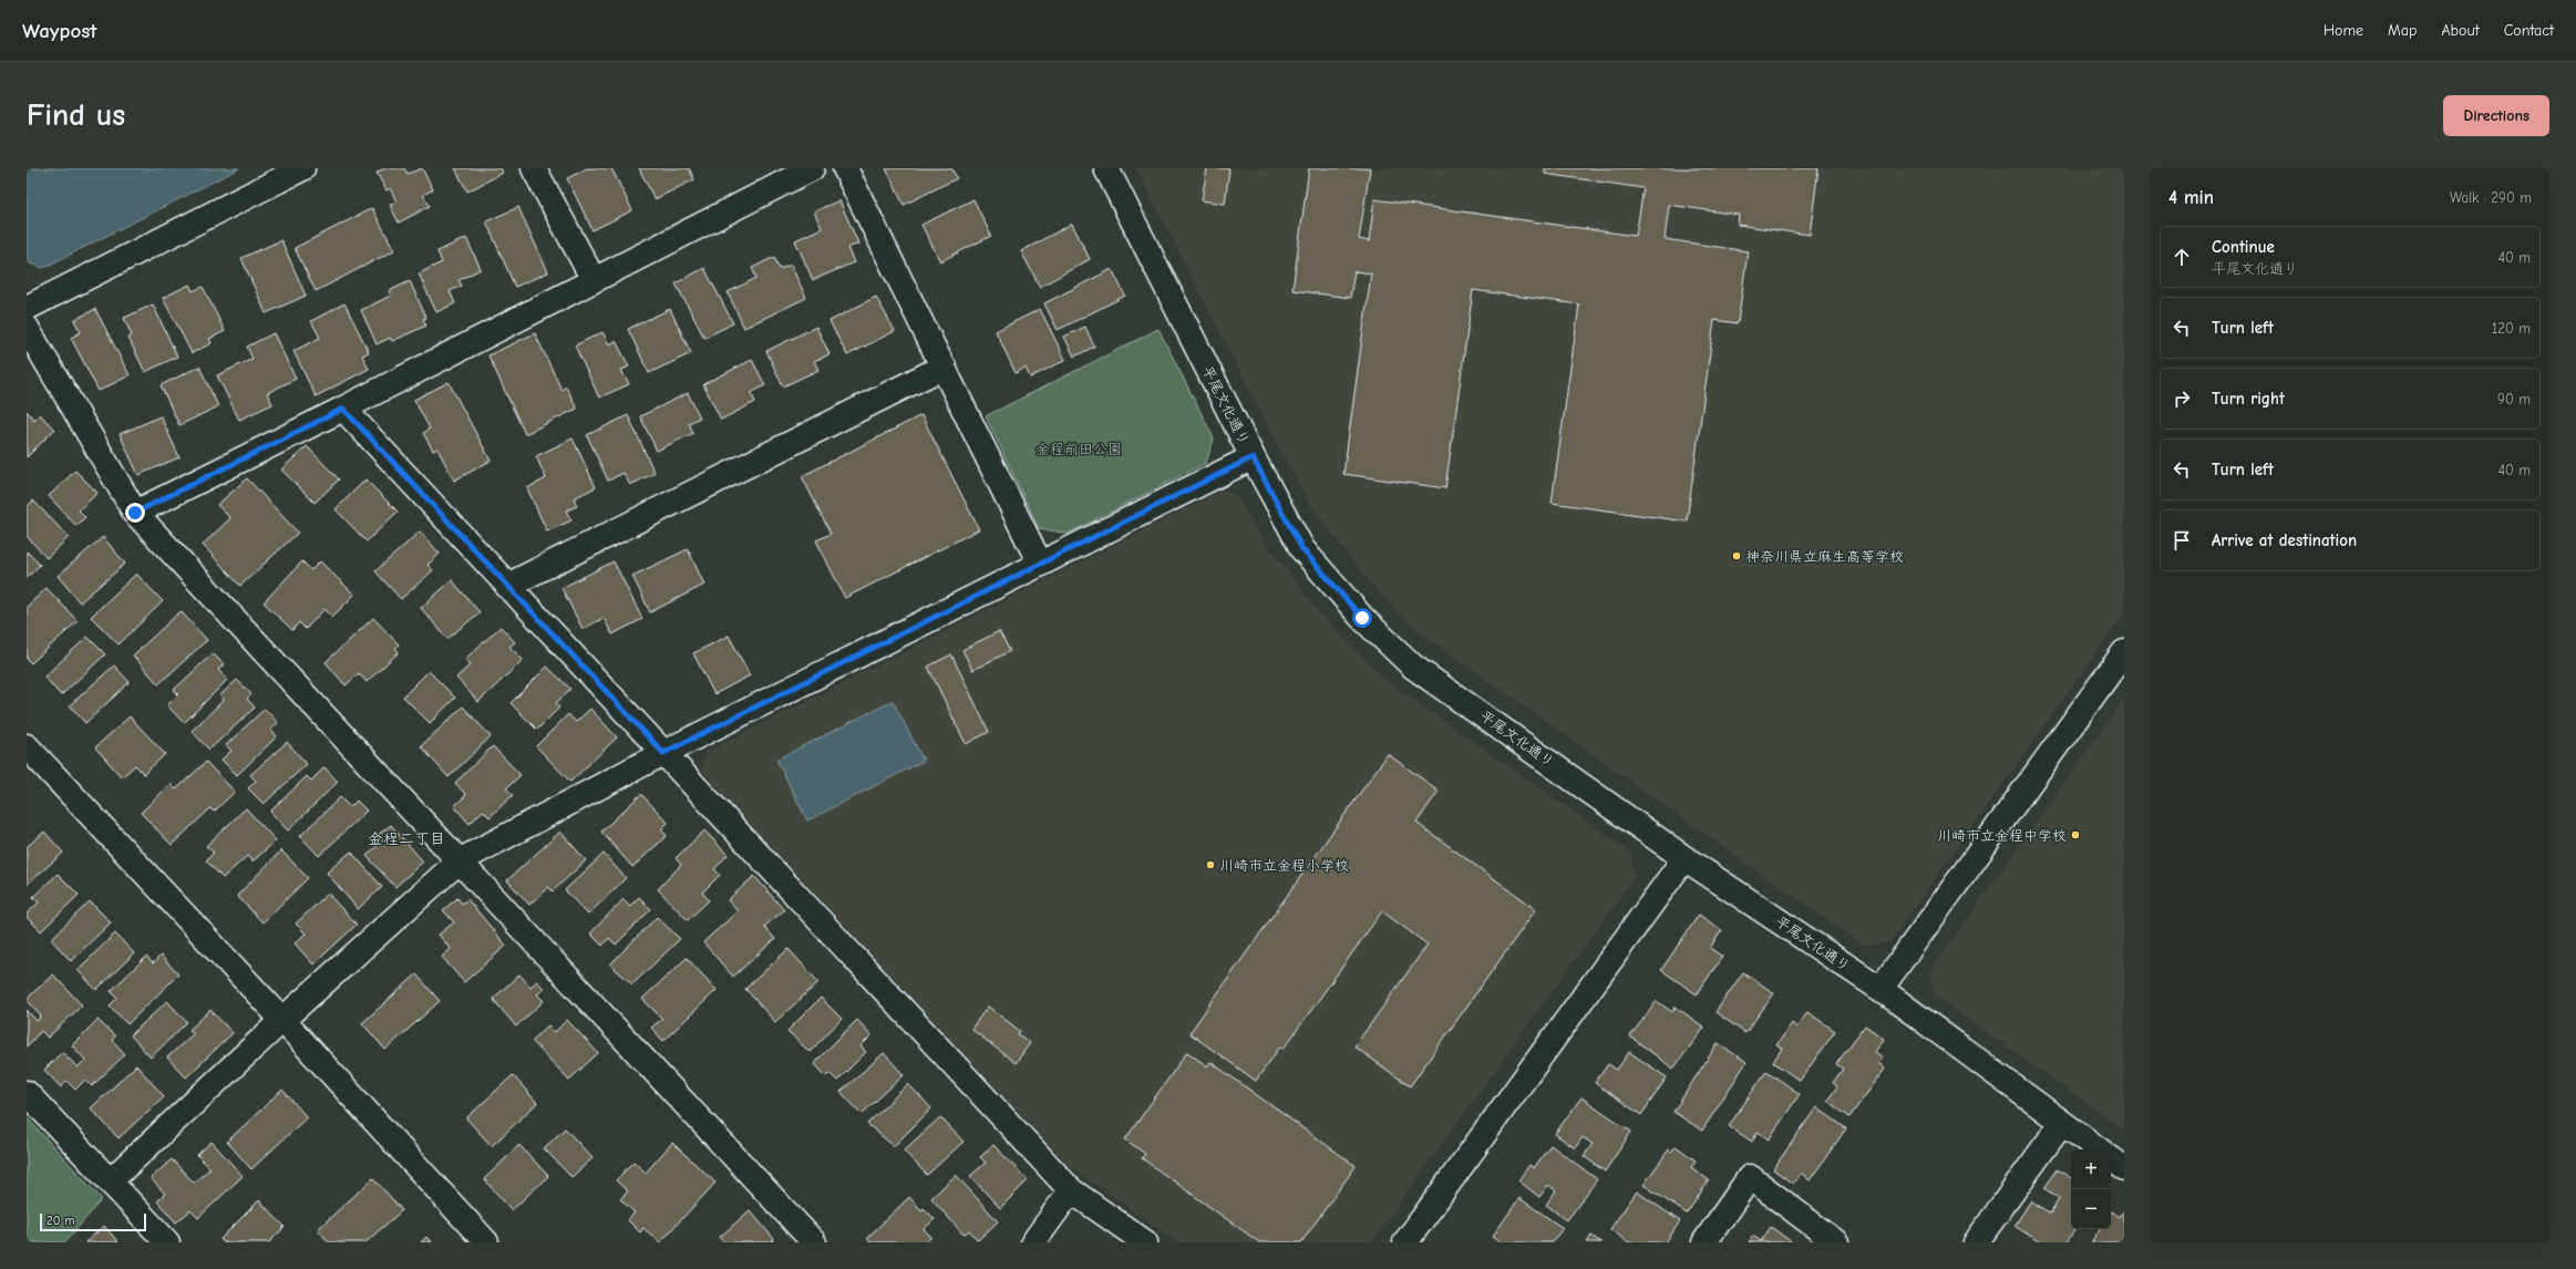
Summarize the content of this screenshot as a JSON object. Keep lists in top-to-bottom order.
{
  "streets": {
    "street": ["平尾文化通り"]
  },
  "districts": ["金程二丁目"],
  "parks": ["金程前田公園"],
  "places": ["神奈川県立麻生高等学校", "川崎市立金程中学校", "川崎市立金程小学校"],
  "scale_bar": "20 m",
  "page": {
    "header": "Waypost",
    "nav": [
      "Home",
      "Map",
      "About",
      "Contact"
    ],
    "buttons": "Directions",
    "title": "Find us",
    "heading": ["4 min", "Walk · 290 m"],
    "list": [
      ["Continue", "平尾文化通り", "40 m"],
      ["Turn left", "120 m"],
      ["Turn right", "90 m"],
      ["Turn left", "40 m"],
      "Arrive at destination"
    ],
    "map_buttons": ["+", "−"],
    "scale": "20 m"
  }
}
